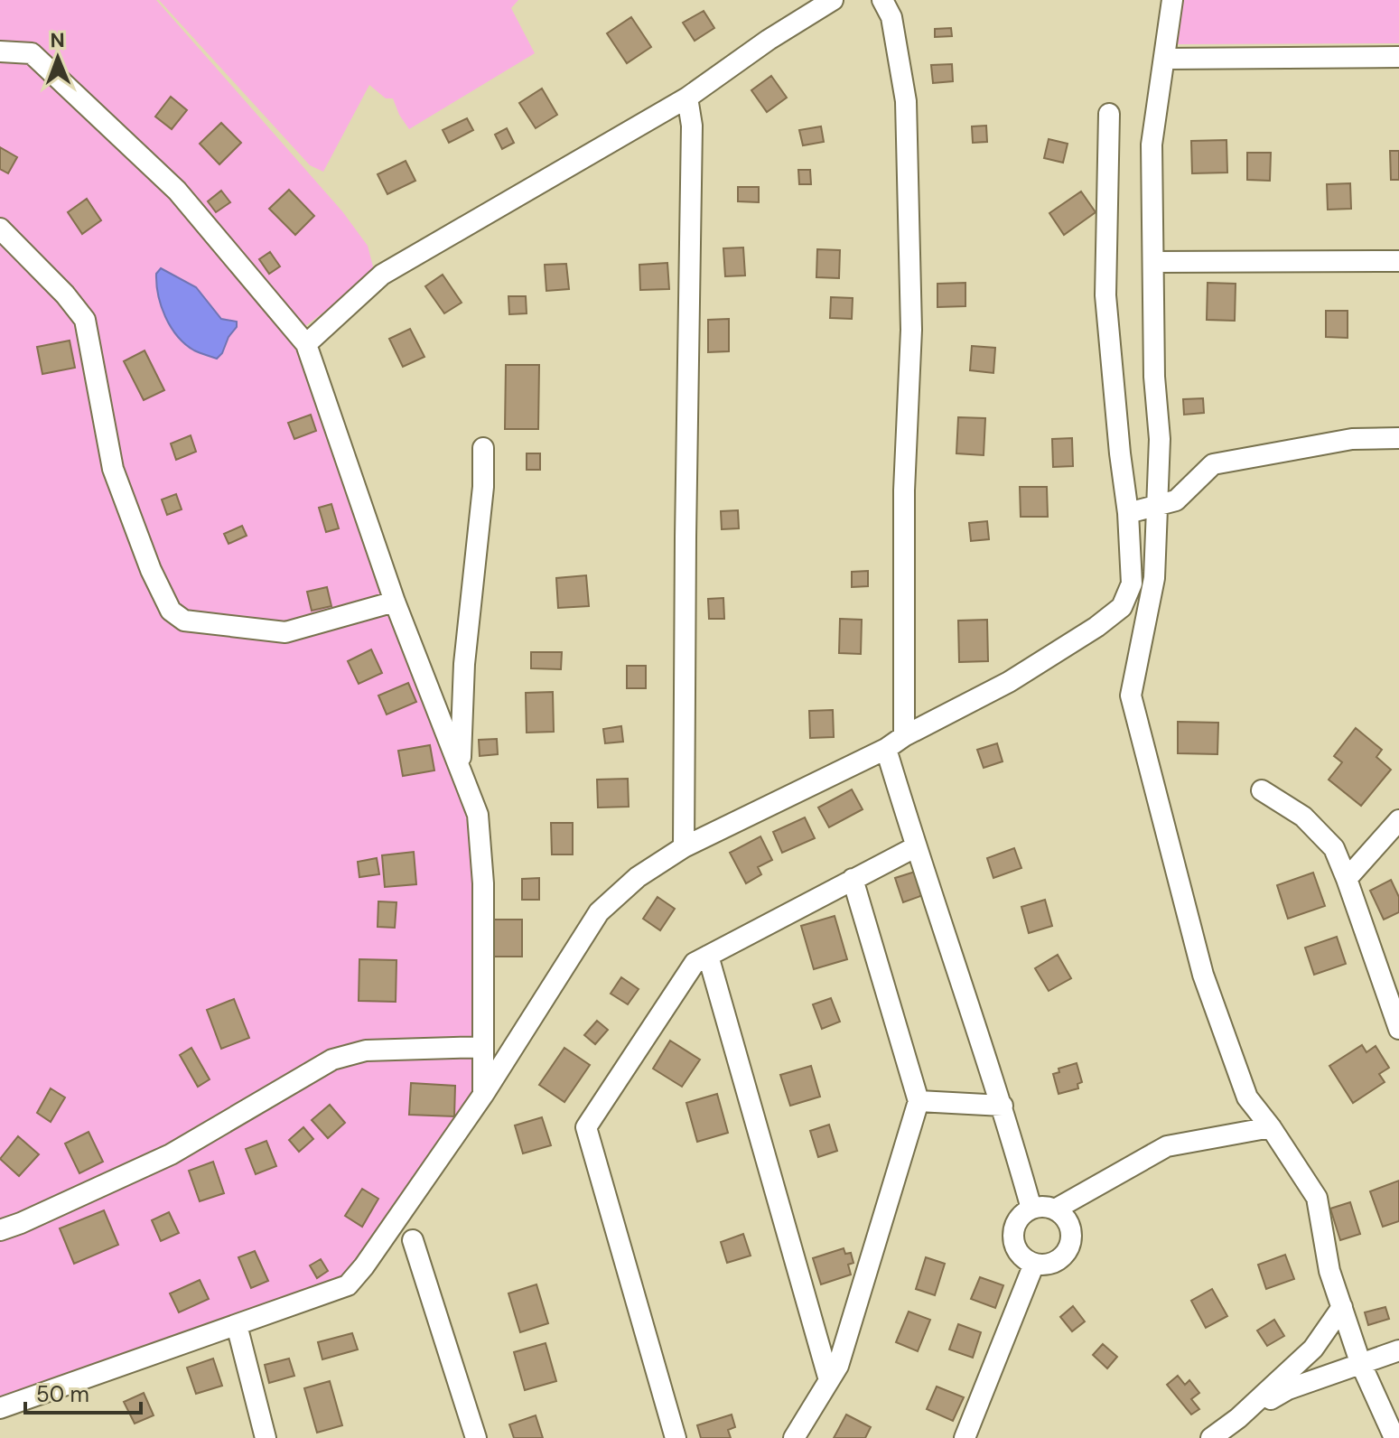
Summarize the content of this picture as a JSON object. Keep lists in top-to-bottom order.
{
  "scale_bar": "50 m",
  "north": "top"
}
